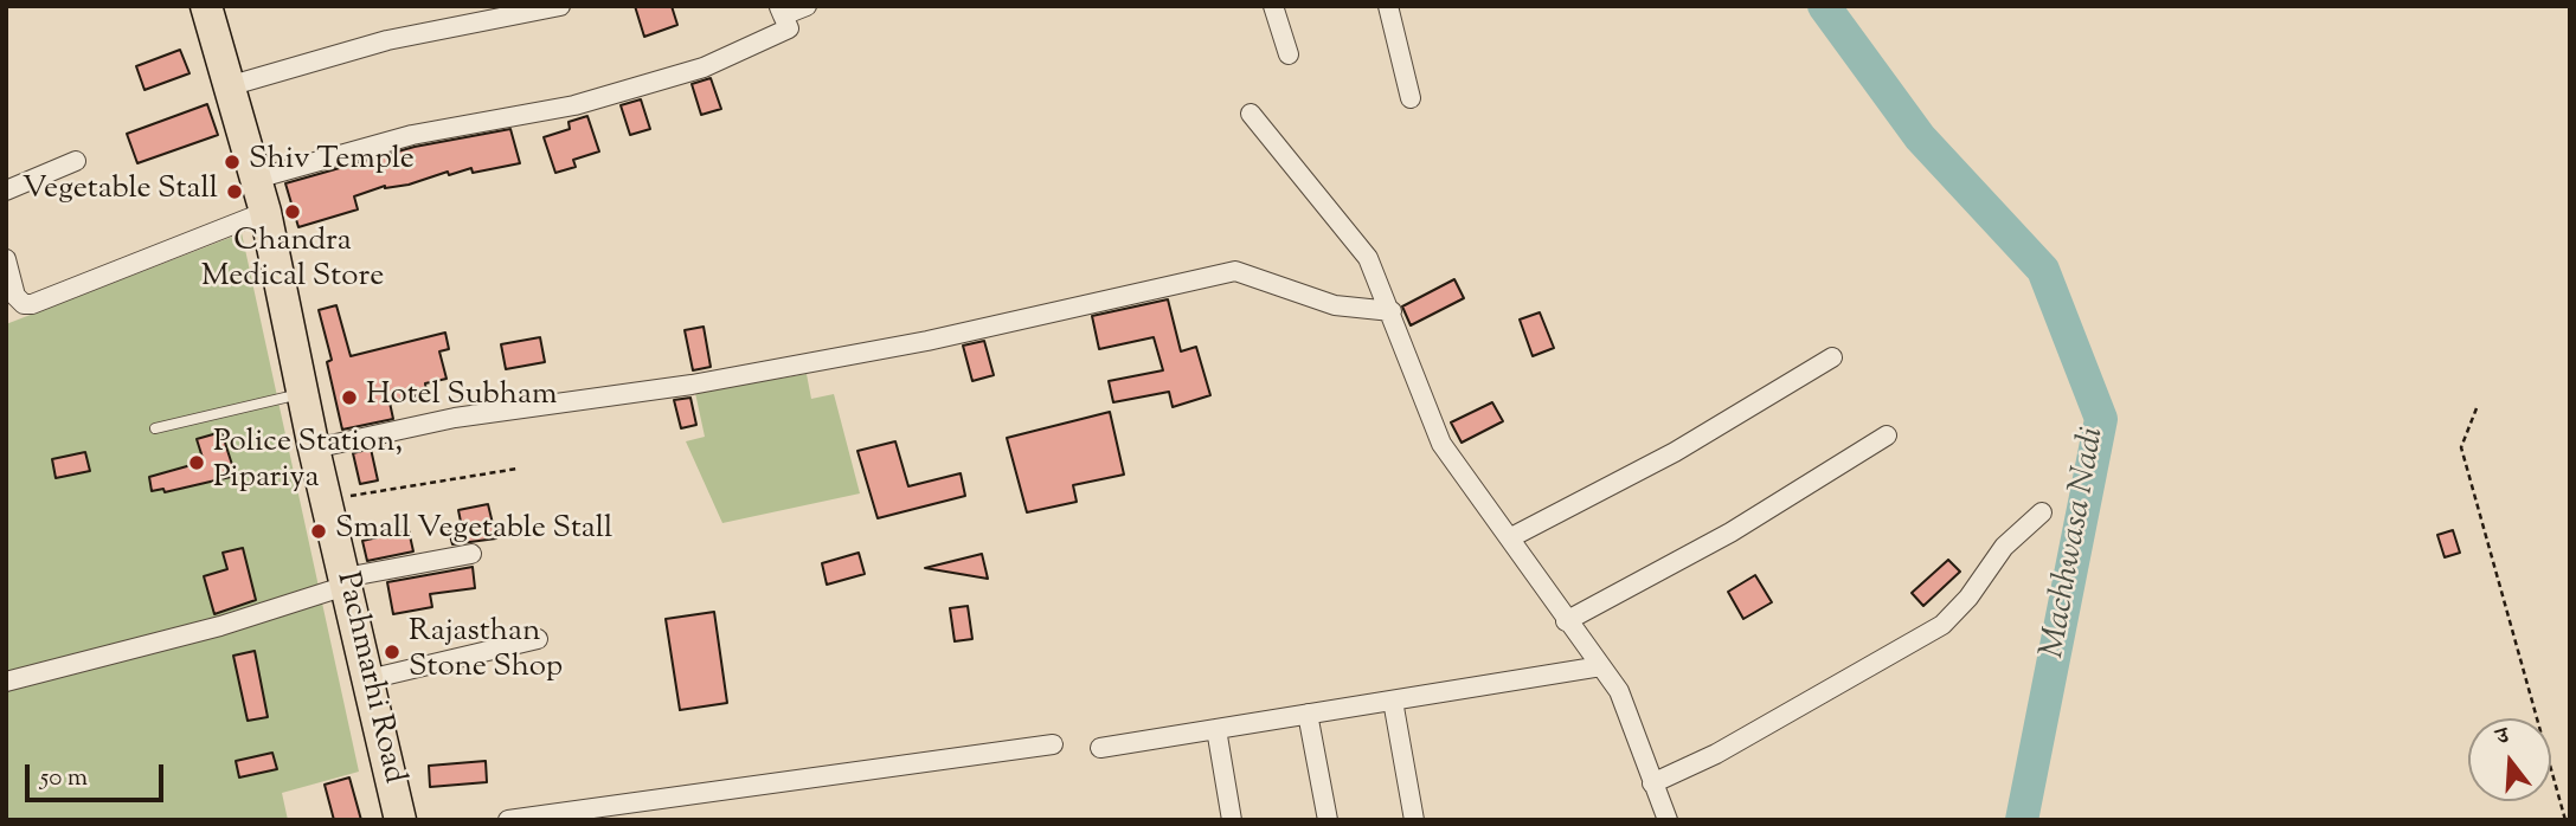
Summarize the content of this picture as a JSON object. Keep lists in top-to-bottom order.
{
  "streets": {
    "main road": ["Pachmarhi Road"]
  },
  "water": ["Machhwasa Nadi"],
  "places": [
    "Shiv Temple",
    "Vegetable Stall",
    "Chandra Medical Store",
    "Hotel Subham",
    "Police Station, Pipariya",
    "Small Vegetable Stall",
    "Rajasthan Stone Shop"
  ],
  "scale_bar": "50 m",
  "north": "top"
}
